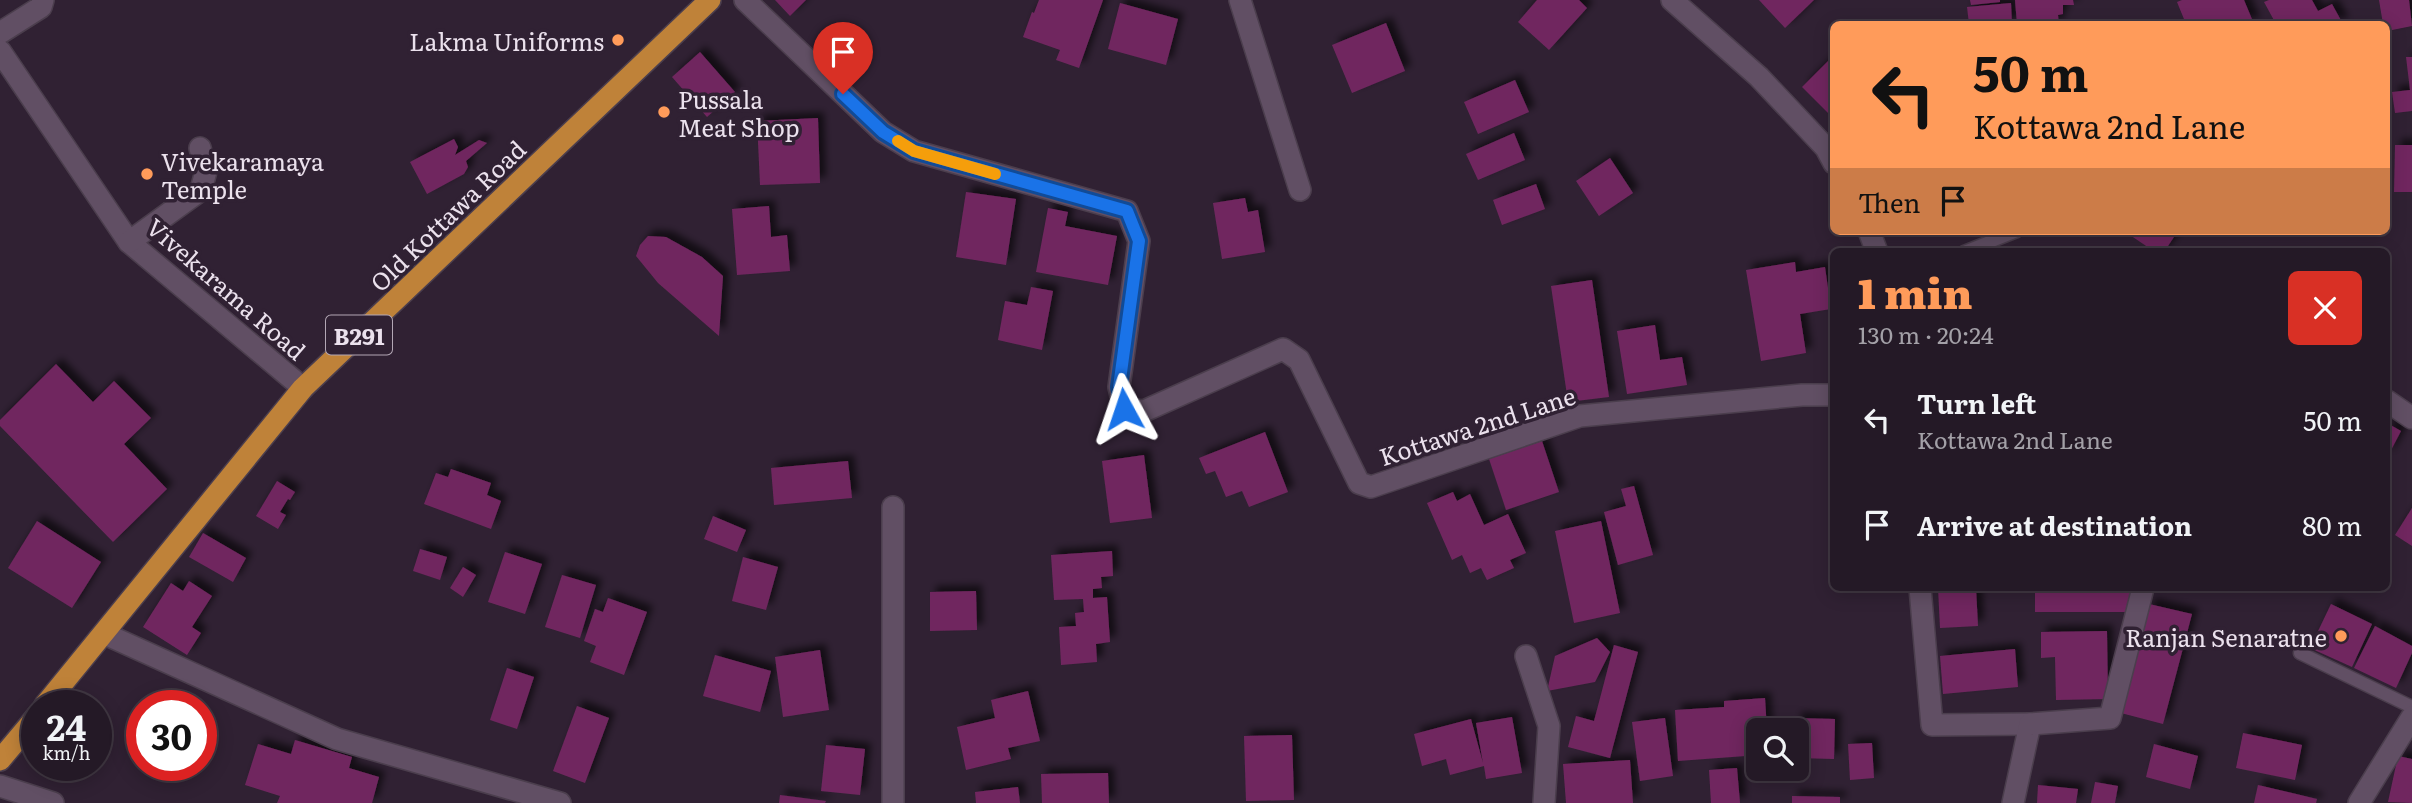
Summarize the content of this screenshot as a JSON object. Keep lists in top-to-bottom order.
{
  "streets": {
    "main road": ["Old Kottawa Road", "B291"],
    "street": ["Vivekarama Road", "Kottawa 2nd Lane"]
  },
  "crossings": [
    ["Old Kottawa Road", "Vivekarama Road"]
  ],
  "places": [
    "Lakma Uniforms",
    "Pussala Meat Shop",
    "Vivekaramaya Temple",
    "Ranjan Senaratne"
  ],
  "page": {
    "turn": ["50 m", "Kottawa 2nd Lane"],
    "then": "Then",
    "heading": ["1 min", "130 m · 20:24"],
    "list": [
      {
        "name": "Turn left",
        "note": "Kottawa 2nd Lane",
        "value": "50 m"
      },
      {
        "name": "Arrive at destination",
        "value": "80 m"
      }
    ],
    "speed": "24 km/h",
    "limit": "30"
  }
}
